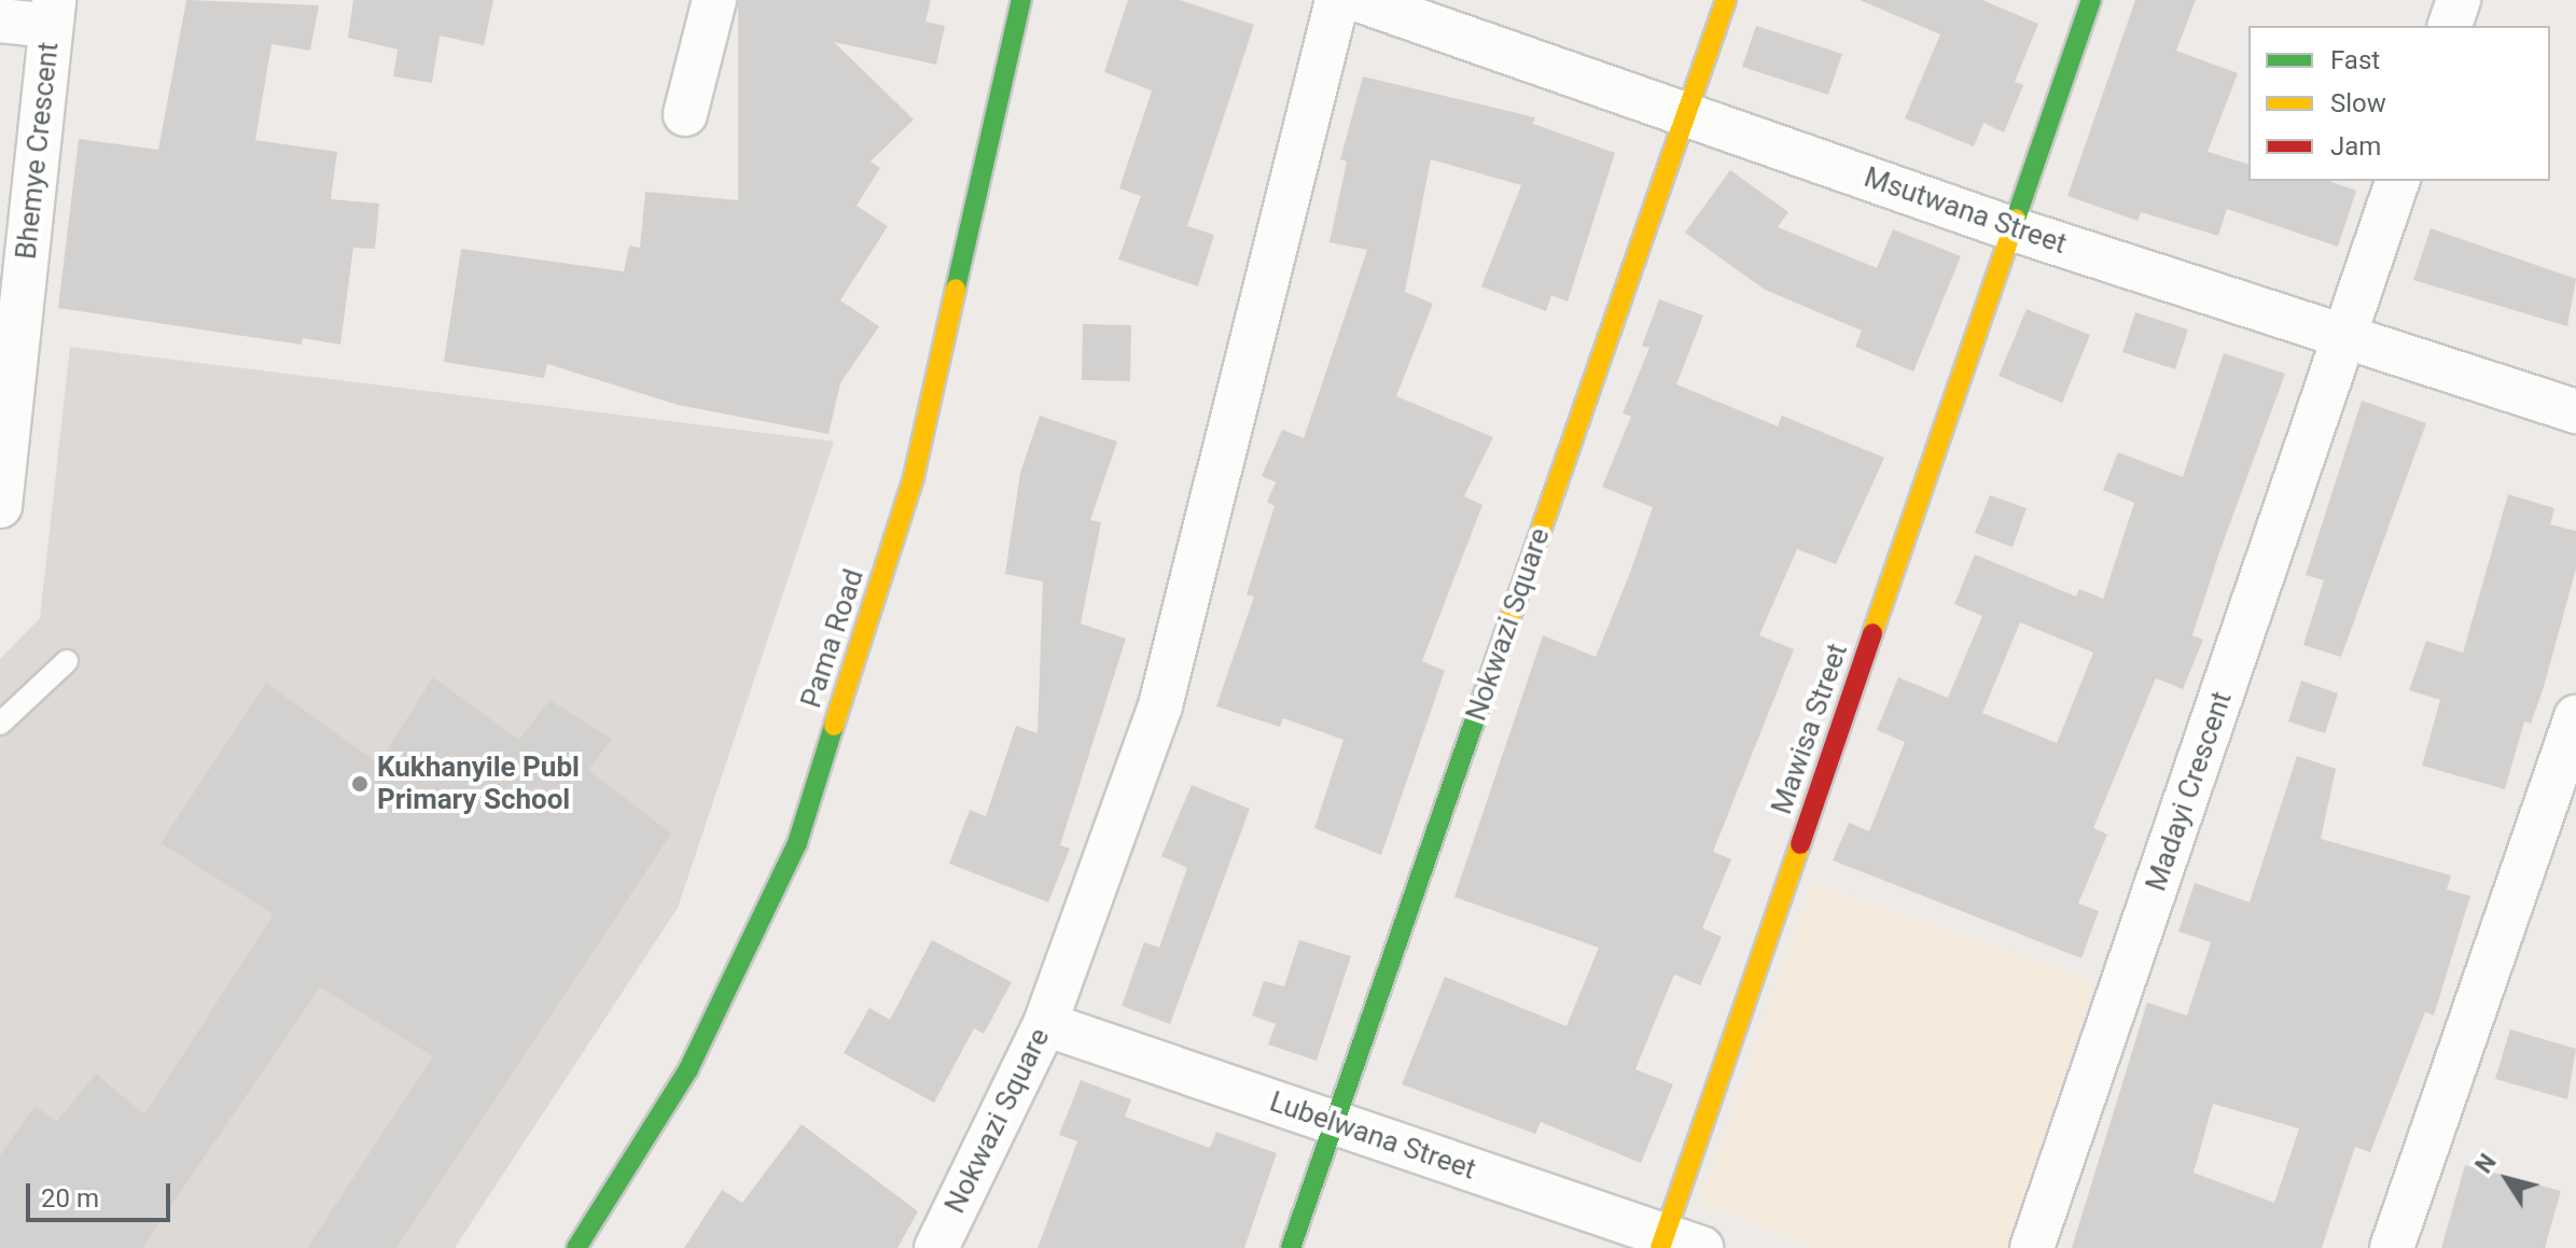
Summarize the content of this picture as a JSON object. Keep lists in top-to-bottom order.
{
  "streets": {
    "street": [
      "Bhemye Crescent",
      "Msutwana Street",
      "Nokwazi Square",
      "Pama Road",
      "Mawisa Street",
      "Madayi Crescent",
      "Lubelwana Street"
    ]
  },
  "crossings": [
    ["Msutwana Street", "Nokwazi Square"],
    ["Msutwana Street", "Mawisa Street"],
    ["Msutwana Street", "Madayi Crescent"],
    ["Nokwazi Square", "Lubelwana Street"],
    ["Mawisa Street", "Lubelwana Street"]
  ],
  "places": ["Kukhanyile Publ Primary School"],
  "legend": ["Fast", "Slow", "Jam"],
  "scale_bar": "20 m",
  "north": "top left"
}
